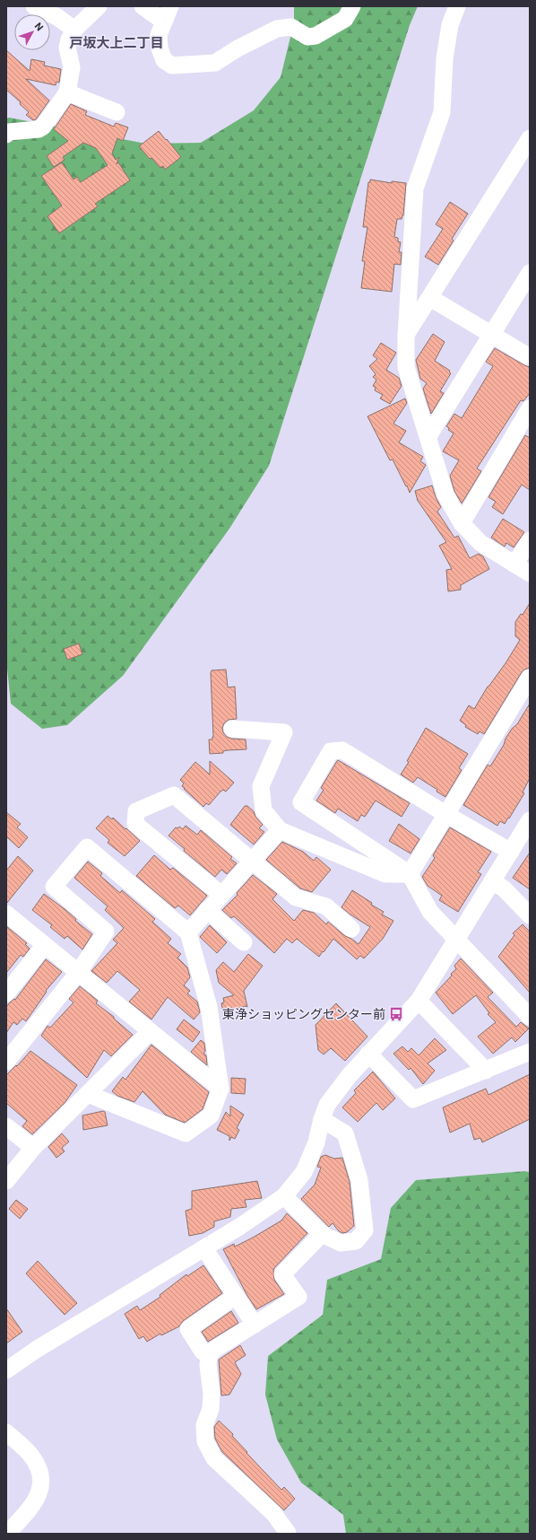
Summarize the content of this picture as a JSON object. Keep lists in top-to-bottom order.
{
  "districts": ["戸坂大上二丁目"],
  "places": {
    "bus stop": ["東浄ショッピングセンター前"]
  },
  "north": "top right"
}
